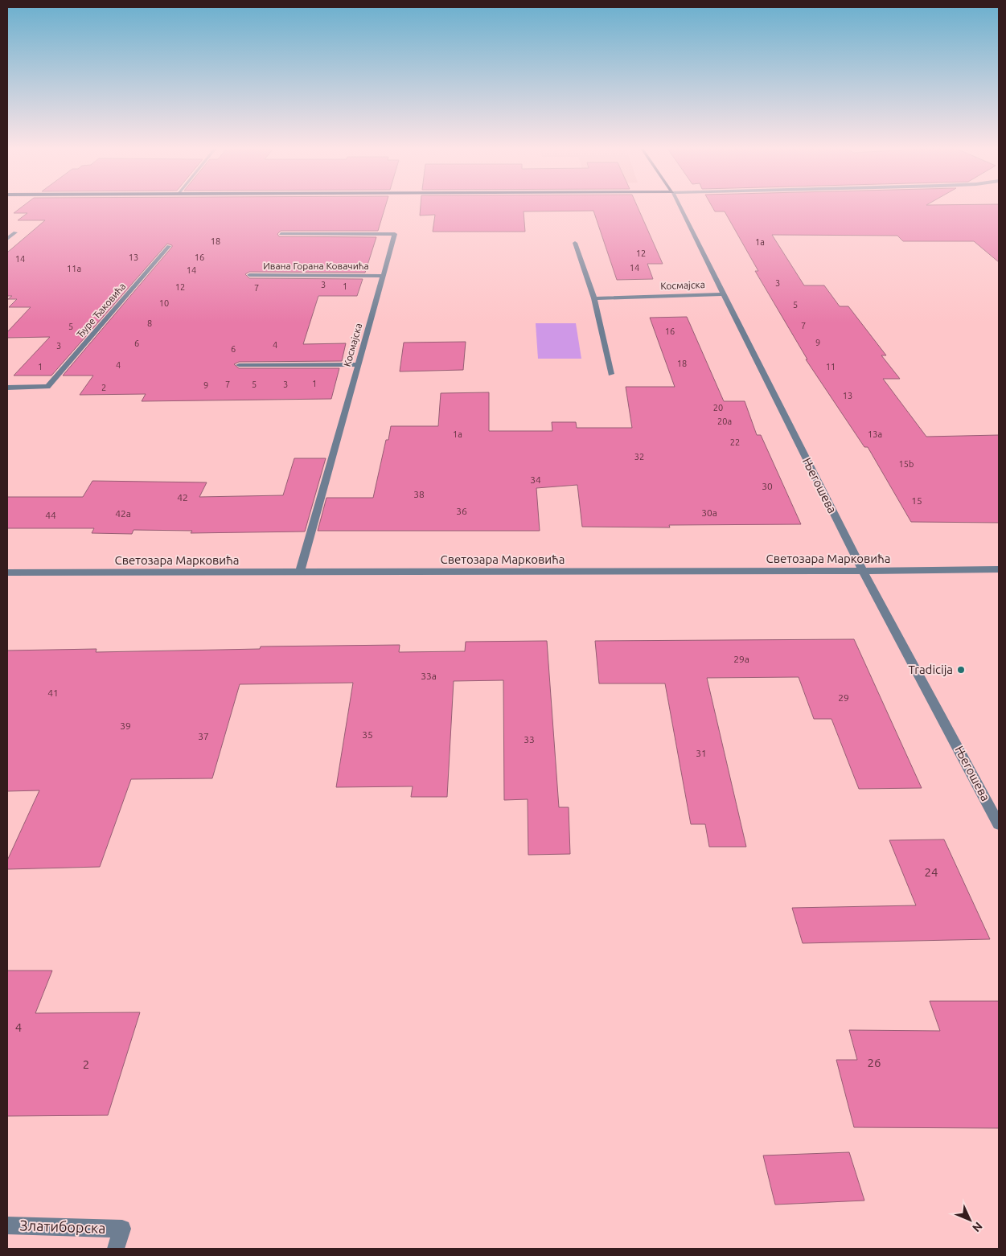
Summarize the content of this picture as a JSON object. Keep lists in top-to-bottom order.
{
  "streets": {
    "street": [
      "Ивана Горана Ковачића",
      "Космајска",
      "Ђуре Ђаковића",
      "Његошева",
      "Светозара Марковића",
      "Златиборска"
    ]
  },
  "crossings": [
    ["Ивана Горана Ковачића", "Космајска"],
    ["Космајска", "Његошева"],
    ["Космајска", "Светозара Марковића"],
    ["Његошева", "Светозара Марковића"]
  ],
  "places": ["Tradicija"],
  "house_numbers": [
    "18",
    "1a",
    "12",
    "13",
    "16",
    "14",
    "14",
    "11a",
    "14",
    "3",
    "3",
    "1",
    "12",
    "7",
    "10",
    "5",
    "8",
    "7",
    "5",
    "16",
    "9",
    "6",
    "4",
    "3",
    "6",
    "18",
    "4",
    "1",
    "11",
    "1",
    "7",
    "5",
    "3",
    "9",
    "2",
    "13",
    "20",
    "20a",
    "1a",
    "13a",
    "22",
    "32",
    "15b",
    "34",
    "30",
    "38",
    "42",
    "15",
    "36",
    "30a",
    "42a",
    "44",
    "29a",
    "33a",
    "41",
    "29",
    "39",
    "35",
    "37",
    "33",
    "31",
    "24",
    "4",
    "26",
    "2"
  ],
  "north": "bottom right"
}
